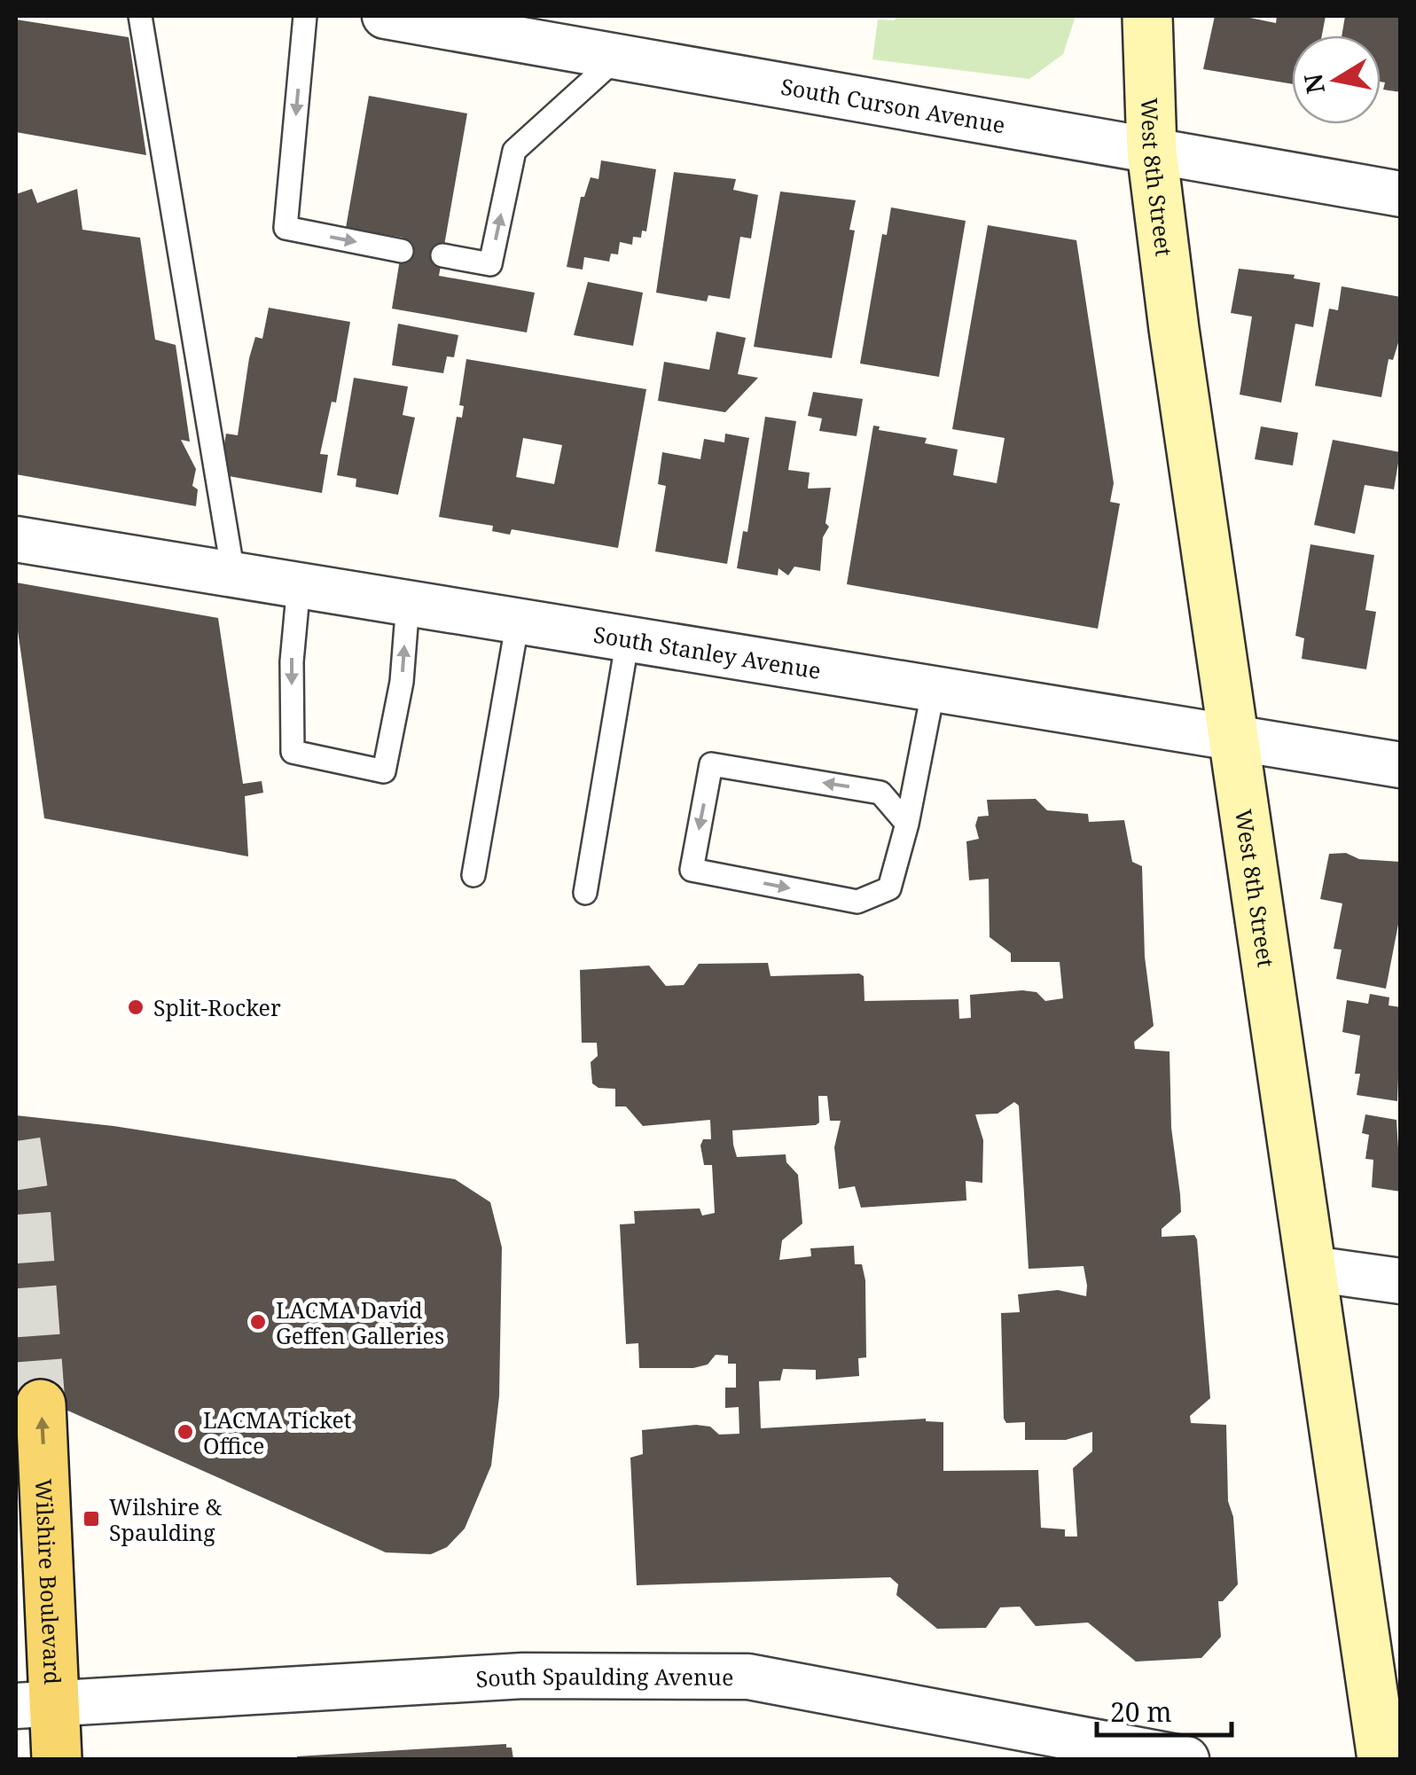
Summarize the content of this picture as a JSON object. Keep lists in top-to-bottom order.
{
  "streets": {
    "main road": ["Wilshire Boulevard"],
    "street": [
      "South Curson Avenue",
      "West 8th Street",
      "South Stanley Avenue",
      "South Spaulding Avenue"
    ]
  },
  "crossings": [
    ["South Curson Avenue", "West 8th Street"],
    ["West 8th Street", "South Stanley Avenue"],
    ["Wilshire Boulevard", "South Spaulding Avenue"]
  ],
  "one_way": ["Wilshire Boulevard"],
  "places": {
    "other": ["Split-Rocker", "LACMA David Geffen Galleries", "LACMA Ticket Office"],
    "transit": ["Wilshire & Spaulding"]
  },
  "scale_bar": "20 m",
  "north": "left"
}
